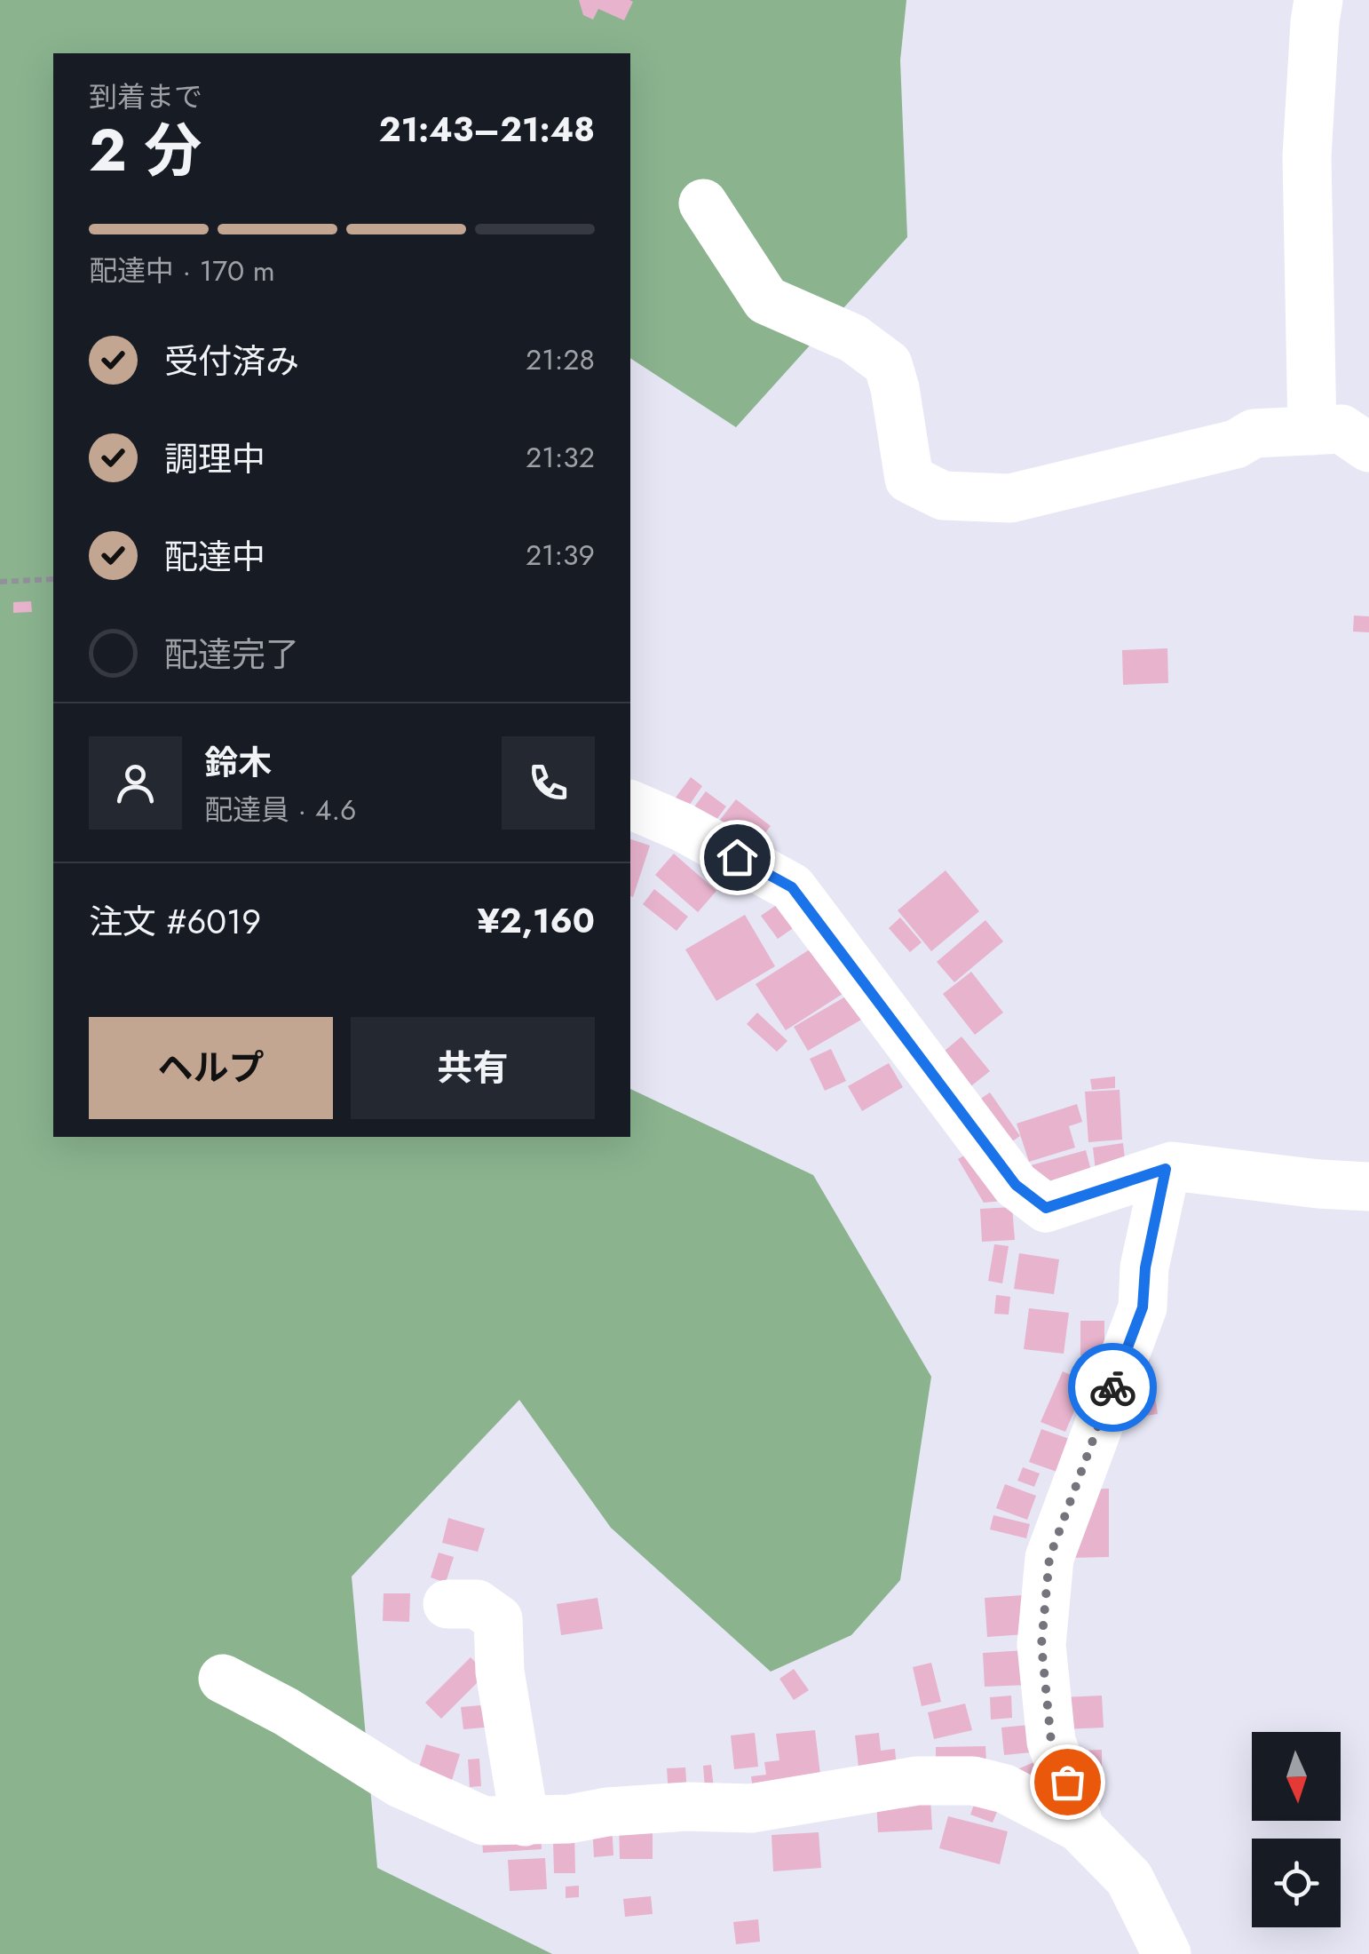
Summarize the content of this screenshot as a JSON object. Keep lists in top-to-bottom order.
{
  "north": "bottom",
  "page": {
    "heading": ["2 分", "到着まで", "21:43–21:48"],
    "panel": [
      "鈴木",
      "配達員 · 4.6",
      "注文 #6019",
      "¥2,160"
    ],
    "bar": "配達中 · 170 m",
    "list": [
      ["受付済み", "21:28"],
      ["調理中", "21:32"],
      ["配達中", "21:39"],
      "配達完了"
    ],
    "buttons": ["ヘルプ", "共有"]
  }
}
